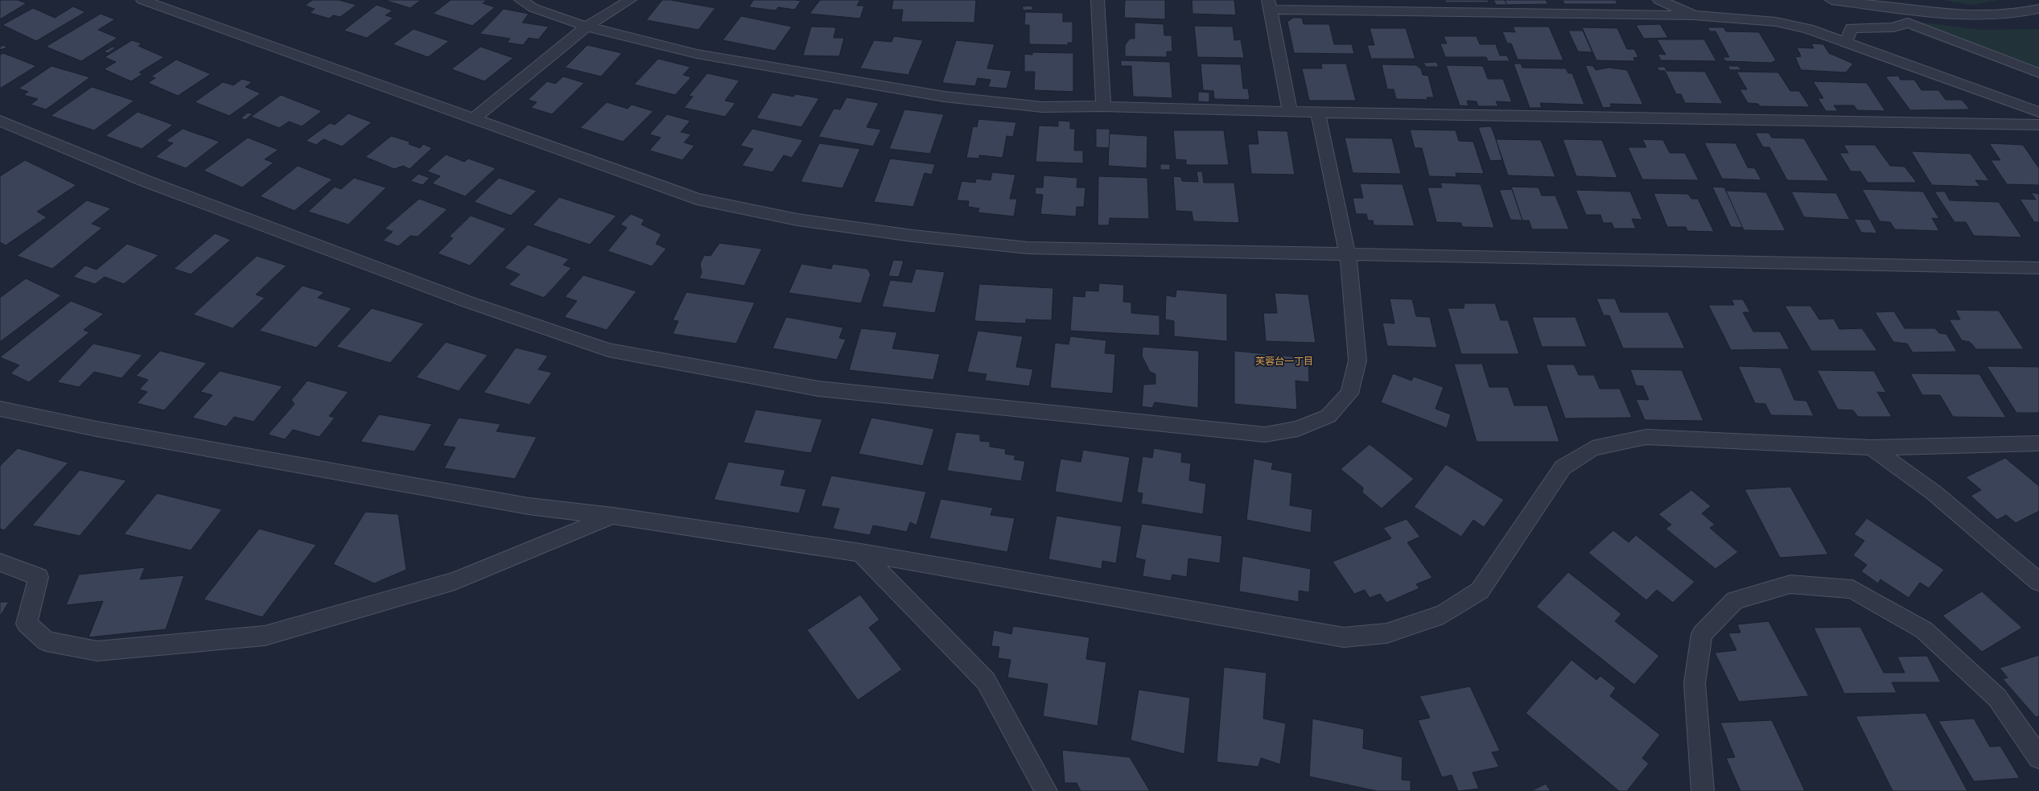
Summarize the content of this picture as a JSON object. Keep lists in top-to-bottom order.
{
  "districts": ["芙蓉台一丁目"]
}
